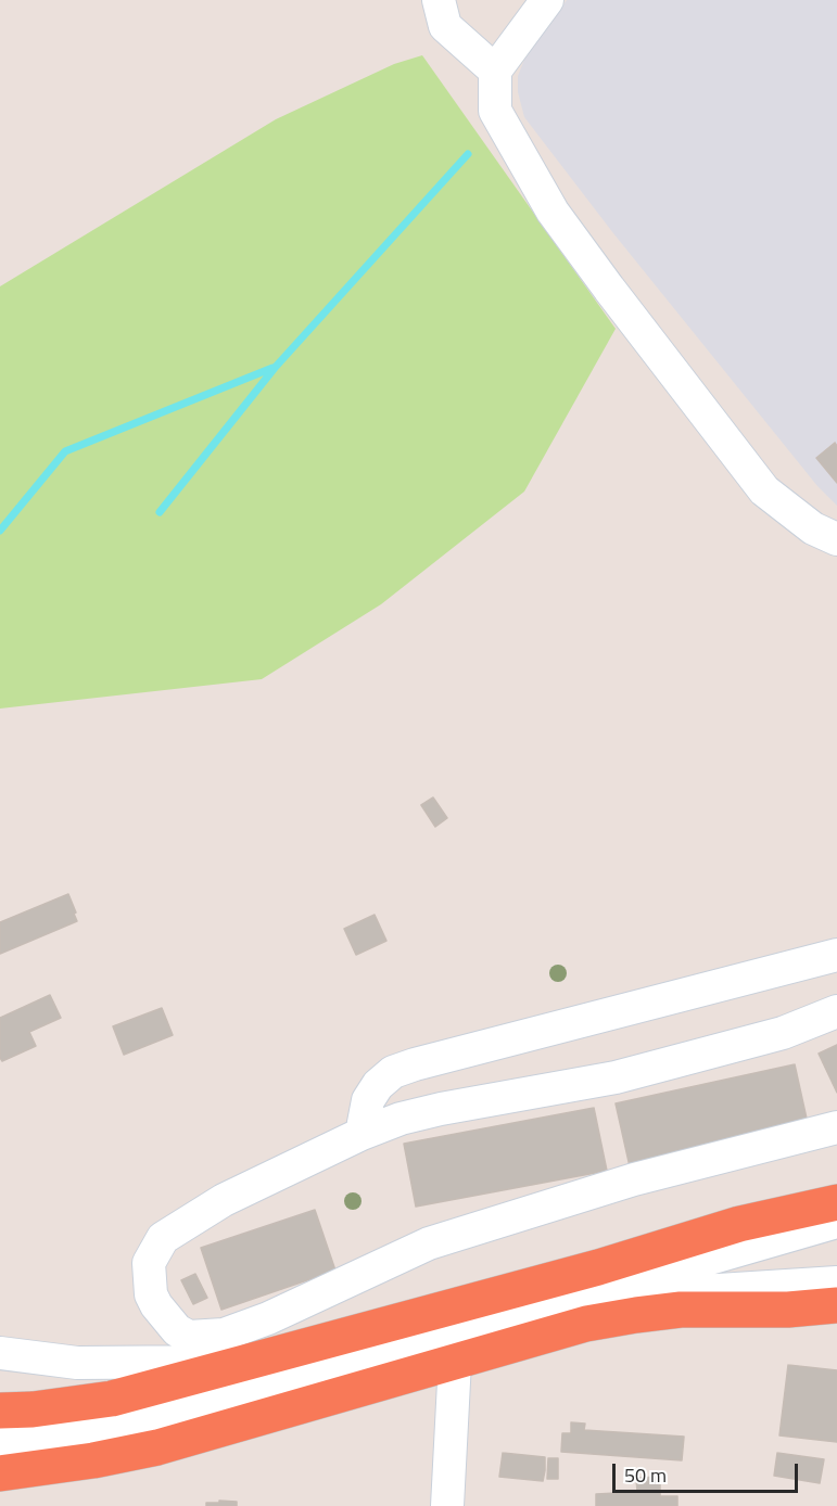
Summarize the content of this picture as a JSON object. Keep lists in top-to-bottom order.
{
  "scale_bar": "50 m"
}
